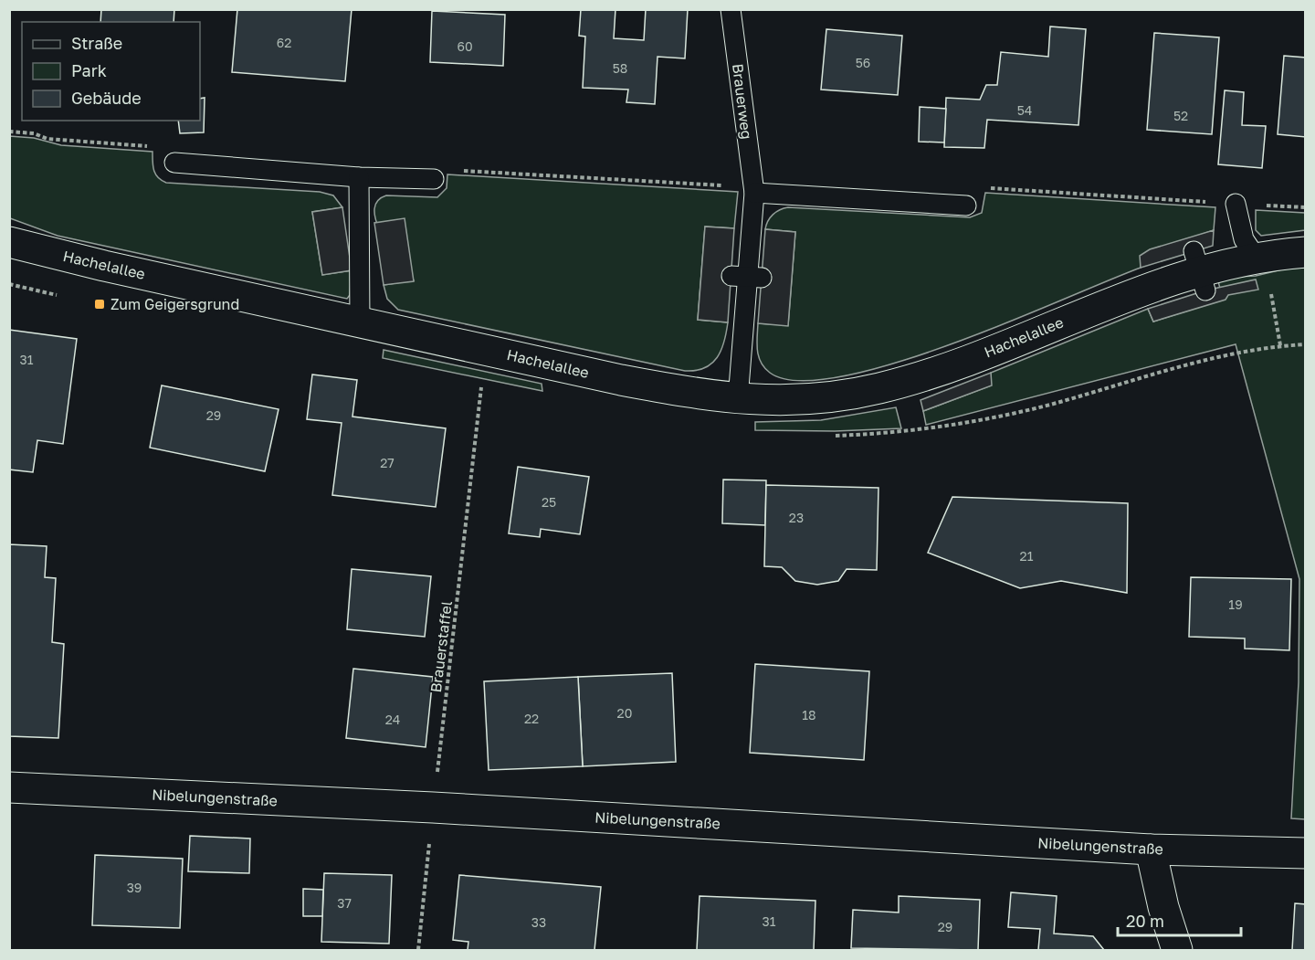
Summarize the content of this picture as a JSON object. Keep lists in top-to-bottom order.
{
  "streets": {
    "street": ["Hachelallee", "Nibelungenstraße"],
    "lane": ["Brauerweg"],
    "path": ["Brauerstaffel"]
  },
  "crossings": [
    ["Hachelallee", "Brauerstaffel"],
    ["Brauerstaffel", "Nibelungenstraße"]
  ],
  "places": {
    "transit": ["Zum Geigersgrund"]
  },
  "house_numbers": [
    "62",
    "60",
    "56",
    "58",
    "54",
    "52",
    "31",
    "29",
    "27",
    "25",
    "23",
    "21",
    "19",
    "20",
    "18",
    "22",
    "24",
    "39",
    "37",
    "31",
    "33",
    "29"
  ],
  "legend": ["Straße", "Park", "Gebäude"],
  "scale_bar": "20 m"
}
